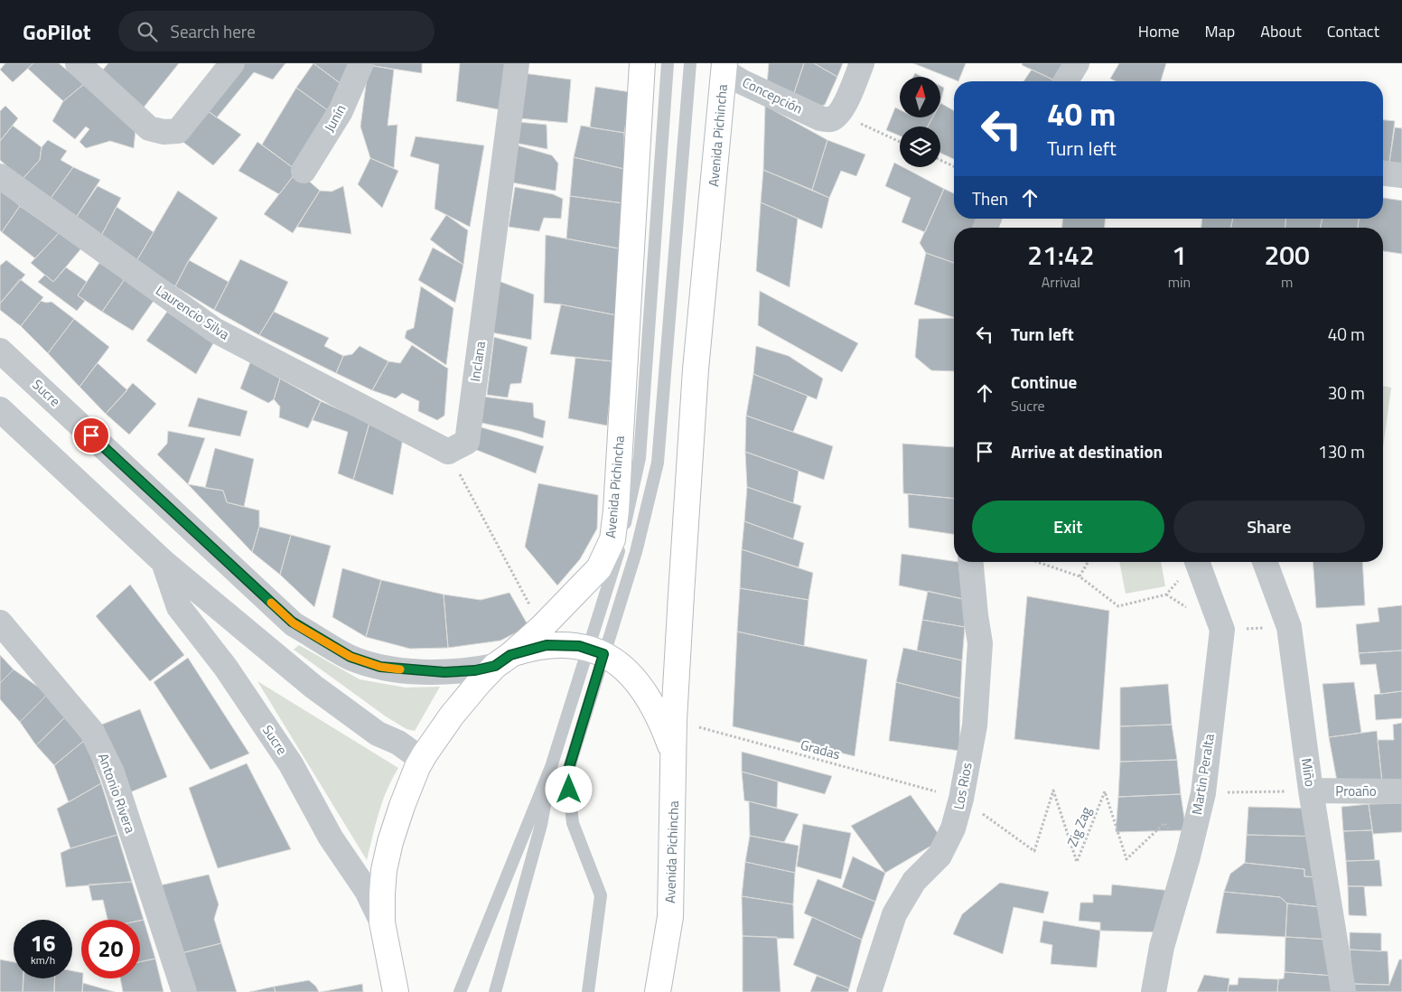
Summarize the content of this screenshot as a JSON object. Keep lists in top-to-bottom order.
{
  "streets": {
    "main road": ["Avenida Pichincha"],
    "street": [
      "Concepción",
      "Junín",
      "Laurencio Silva",
      "Inclana",
      "Sucre",
      "Miño",
      "Martin Peralta",
      "Los Rios",
      "Proaño",
      "Antonio Rivera"
    ],
    "path": ["Gradas", "Zig Zag"]
  },
  "crossings": [
    ["Concepción", "Avenida Pichincha"],
    ["Avenida Pichincha", "Sucre"],
    ["Avenida Pichincha", "Gradas"],
    ["Laurencio Silva", "Inclana"],
    ["Gradas", "Los Rios"],
    ["Gradas", "Zig Zag"],
    ["Miño", "Proaño"],
    ["Martin Peralta", "Zig Zag"],
    ["Los Rios", "Zig Zag"]
  ],
  "north": "top",
  "page": {
    "header": "GoPilot",
    "search": "Search here",
    "nav": [
      "Home",
      "Map",
      "About",
      "Contact"
    ],
    "turn": ["40 m", "Turn left"],
    "then": "Then",
    "eta": [
      "21:42",
      "Arrival",
      "1",
      "min",
      "200",
      "m"
    ],
    "list": [
      {
        "name": "Turn left",
        "value": "40 m"
      },
      {
        "name": "Continue",
        "note": "Sucre",
        "value": "30 m"
      },
      {
        "name": "Arrive at destination",
        "value": "130 m"
      }
    ],
    "buttons": ["Exit", "Share"],
    "speed": "16 km/h",
    "limit": "20"
  }
}
